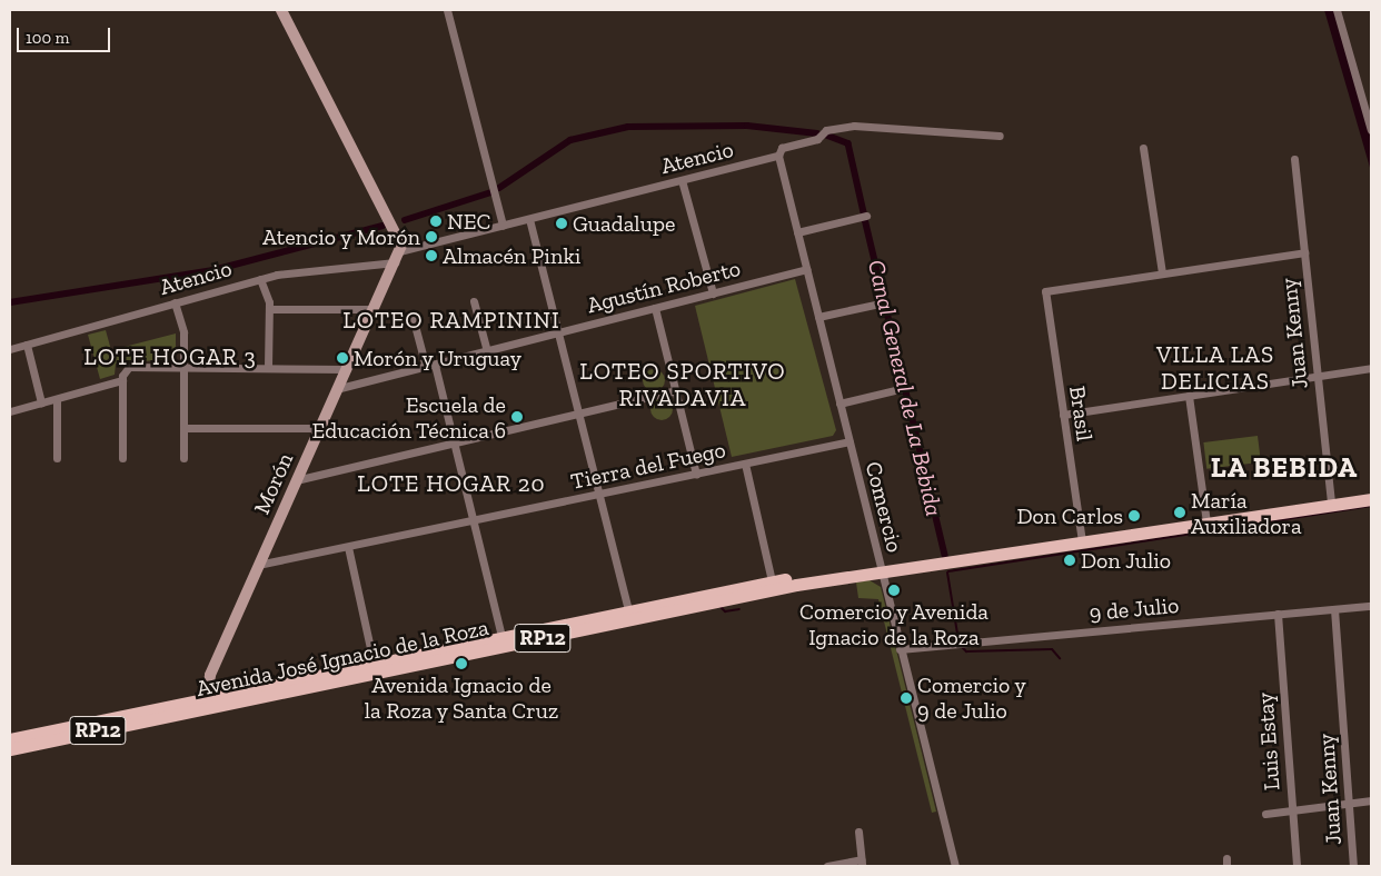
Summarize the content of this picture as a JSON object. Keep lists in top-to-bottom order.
{
  "streets": {
    "main road": ["RP12", "Avenida José Ignacio de la Roza"],
    "street": [
      "Atencio",
      "Agustín Roberto",
      "Juan Kenny",
      "Brasil",
      "Tierra del Fuego",
      "Morón",
      "Comercio",
      "9 de Julio",
      "Luis Estay"
    ]
  },
  "crossings": [
    ["Atencio", "Morón"],
    ["Atencio", "Comercio"],
    ["Agustín Roberto", "Morón"],
    ["Agustín Roberto", "Comercio"],
    ["Juan Kenny", "9 de Julio"],
    ["Juan Kenny", "Avenida José Ignacio de la Roza"],
    ["Brasil", "Avenida José Ignacio de la Roza"],
    ["Tierra del Fuego", "Morón"],
    ["Tierra del Fuego", "Comercio"],
    ["Morón", "Avenida José Ignacio de la Roza"],
    ["Comercio", "9 de Julio"],
    ["Comercio", "Avenida José Ignacio de la Roza"],
    ["9 de Julio", "Luis Estay"]
  ],
  "districts": [
    "LOTEO RAMPININI",
    "VILLA LAS DELICIAS",
    "LOTE HOGAR 3",
    "LOTEO SPORTIVO RIVADAVIA",
    "LA BEBIDA",
    "LOTE HOGAR 20"
  ],
  "water": ["Canal General de La Bebida"],
  "places": [
    "NEC",
    "Guadalupe",
    "Atencio y Morón",
    "Almacén Pinki",
    "Morón y Uruguay",
    "Escuela de Educación Técnica 6",
    "María Auxiliadora",
    "Don Carlos",
    "Don Julio",
    "Comercio y Avenida Ignacio de la Roza",
    "Avenida Ignacio de la Roza y Santa Cruz",
    "Comercio y 9 de Julio"
  ],
  "scale_bar": "100 m"
}
